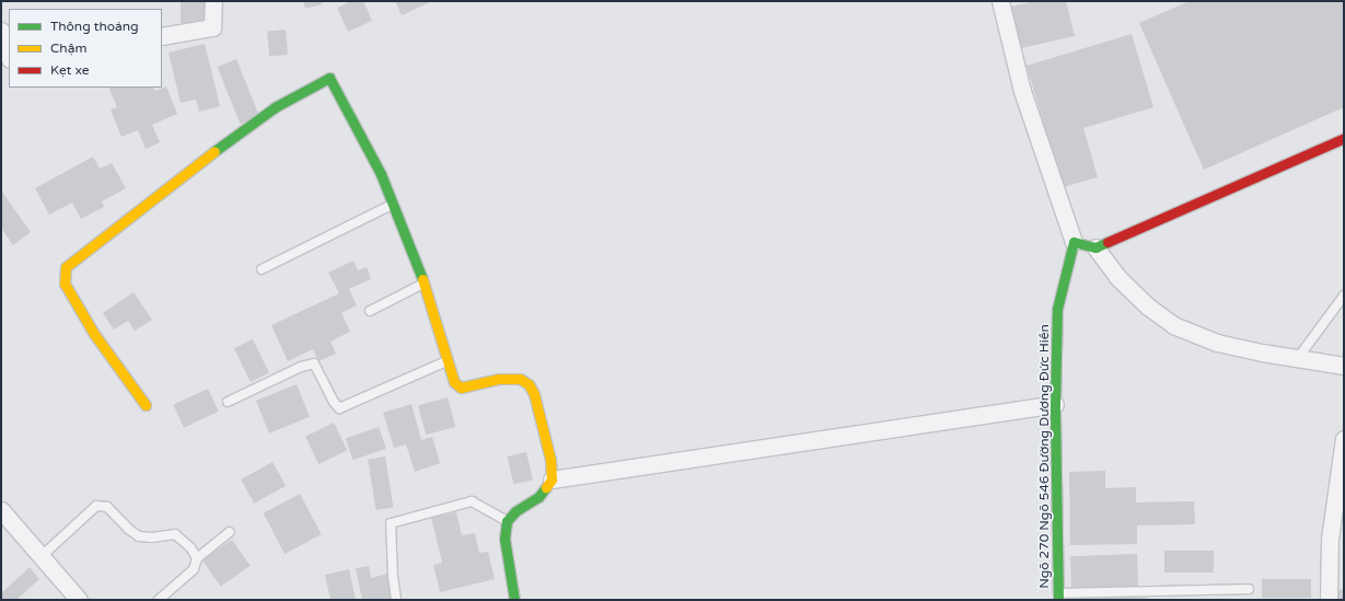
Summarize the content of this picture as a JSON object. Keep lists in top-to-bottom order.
{
  "streets": {
    "street": ["Ngõ 270 Ngõ 546 Đường Dương Đức Hiền"]
  },
  "legend": ["Thông thoáng", "Chậm", "Kẹt xe"]
}
